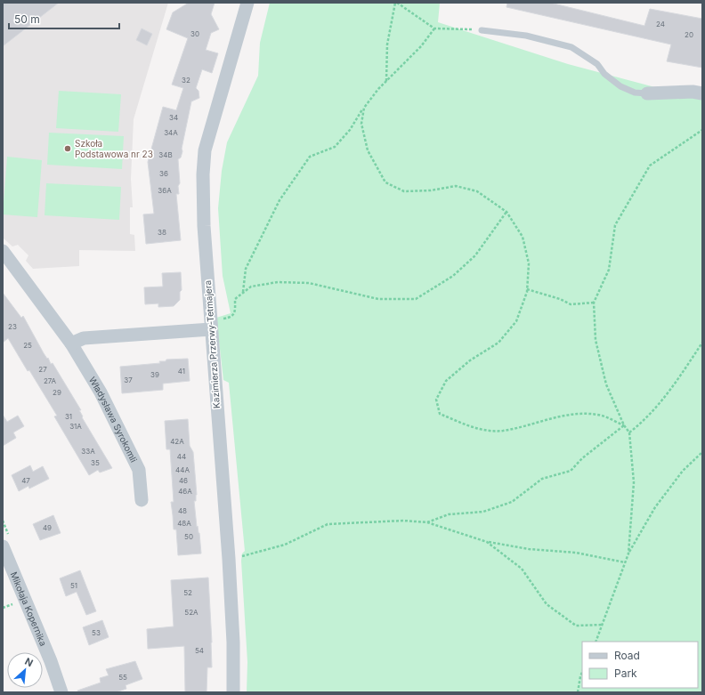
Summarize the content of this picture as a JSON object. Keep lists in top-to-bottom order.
{
  "streets": {
    "street": ["Kazimierza Przerwy-Tetmajera", "Władysława Syrokomli", "Mikołaja Kopernika"]
  },
  "places": ["Szkoła Podstawowa nr 23"],
  "house_numbers": [
    "24",
    "30",
    "20",
    "32",
    "34",
    "34A",
    "34B",
    "36",
    "36A",
    "38",
    "23",
    "25",
    "27",
    "41",
    "39",
    "37",
    "27A",
    "29",
    "31",
    "31A",
    "42A",
    "33A",
    "44",
    "35",
    "44A",
    "47",
    "46",
    "46A",
    "48",
    "48A",
    "49",
    "50",
    "51",
    "52",
    "52A",
    "53",
    "54",
    "55"
  ],
  "legend": ["Road", "Park"],
  "scale_bar": "50 m",
  "north": "top right"
}
